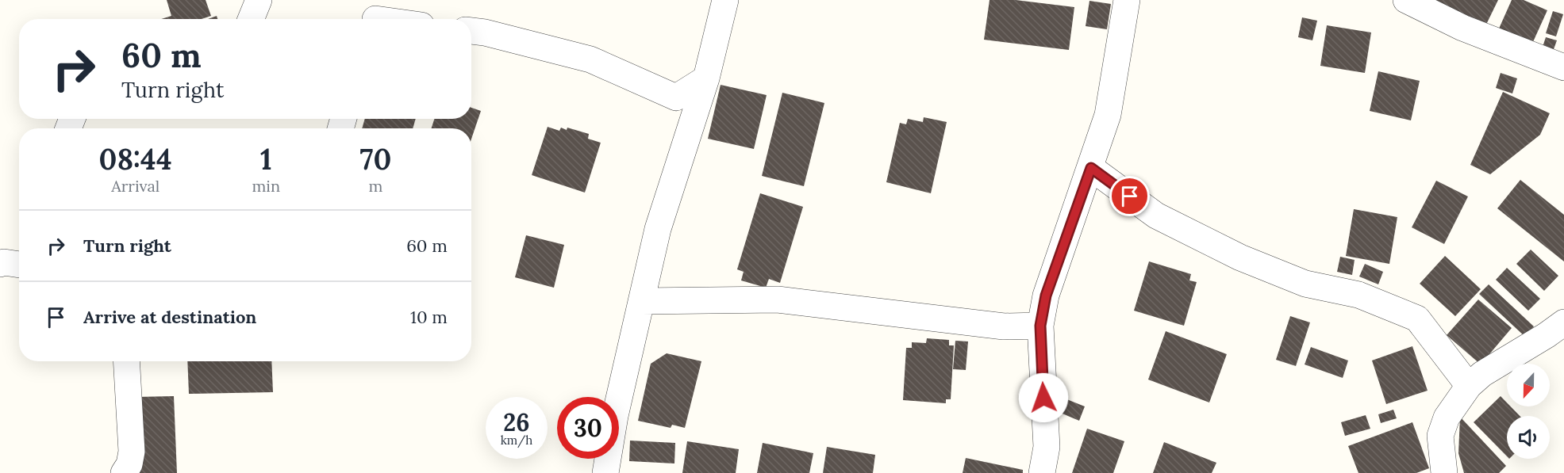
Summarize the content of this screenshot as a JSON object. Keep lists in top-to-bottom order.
{
  "north": "bottom",
  "page": {
    "turn": ["60 m", "Turn right"],
    "eta": [
      "08:44",
      "Arrival",
      "1",
      "min",
      "70",
      "m"
    ],
    "list": [
      {
        "name": "Turn right",
        "value": "60 m"
      },
      {
        "name": "Arrive at destination",
        "value": "10 m"
      }
    ],
    "speed": "26 km/h",
    "limit": "30"
  }
}
